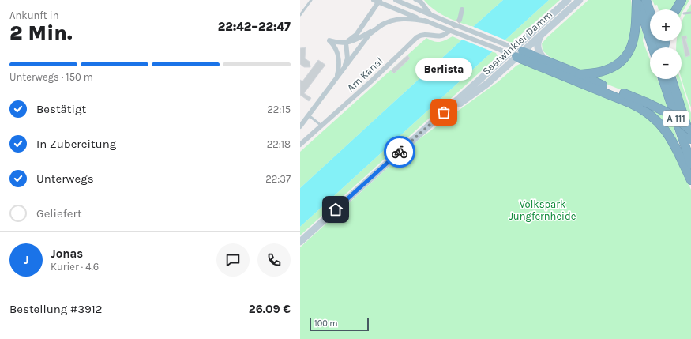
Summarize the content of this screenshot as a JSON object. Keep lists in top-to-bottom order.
{
  "streets": {
    "highway": ["A 111"],
    "main road": ["Saatwinkler Damm"],
    "street": ["Am Kanal"]
  },
  "parks": ["Volkspark Jungfernheide"],
  "places": ["Berlista"],
  "scale_bar": "100 m",
  "page": {
    "heading": ["2 Min.", "Ankunft in", "22:42–22:47"],
    "panel": [
      "Jonas",
      "Kurier · 4.6",
      "Bestellung #3912",
      "26.09 €"
    ],
    "map_buttons": ["+", "−"],
    "bar": "Unterwegs · 150 m",
    "bubble": "Berlista",
    "list": [
      ["Bestätigt", "22:15"],
      ["In Zubereitung", "22:18"],
      ["Unterwegs", "22:37"],
      "Geliefert"
    ],
    "round": "J",
    "scale": "100 m"
  }
}
